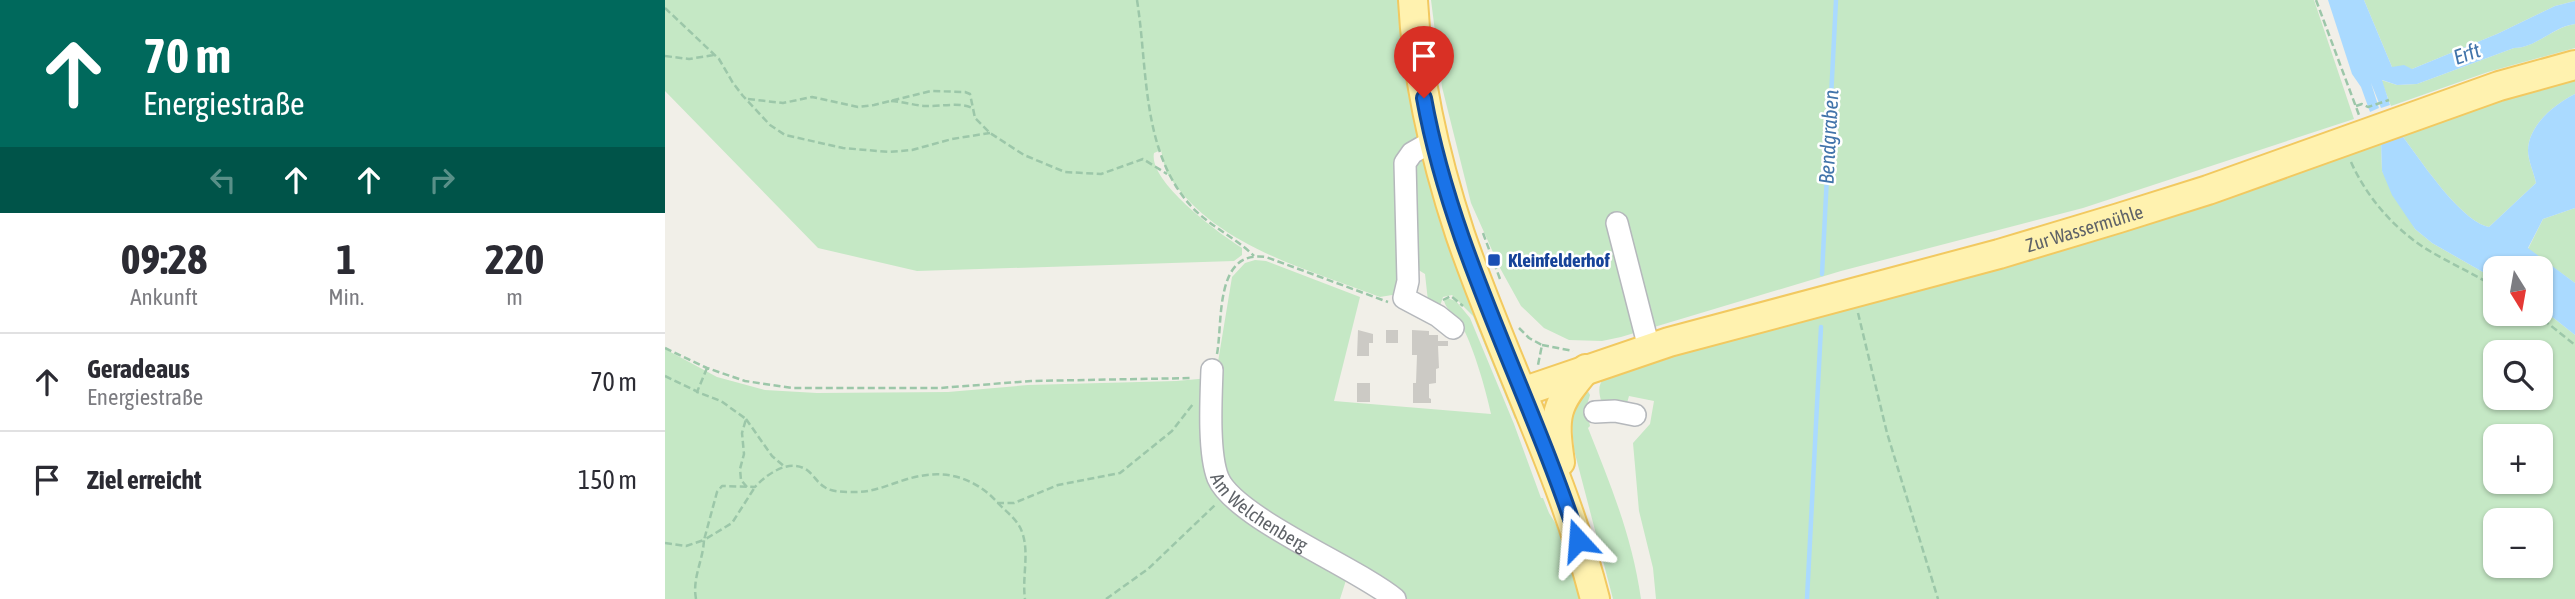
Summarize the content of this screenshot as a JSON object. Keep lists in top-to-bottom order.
{
  "streets": {
    "main road": ["Zur Wassermühle"],
    "street": ["Am Welchenberg"]
  },
  "water": ["Erft", "Bendgraben"],
  "places": {
    "transit": ["Kleinfelderhof"]
  },
  "north": "bottom",
  "page": {
    "turn": ["70 m", "Energiestraße"],
    "eta": [
      "09:28",
      "Ankunft",
      "1",
      "Min.",
      "220",
      "m"
    ],
    "map_buttons": ["+", "−"],
    "list": [
      {
        "name": "Geradeaus",
        "note": "Energiestraße",
        "value": "70 m"
      },
      {
        "name": "Ziel erreicht",
        "value": "150 m"
      }
    ]
  }
}
